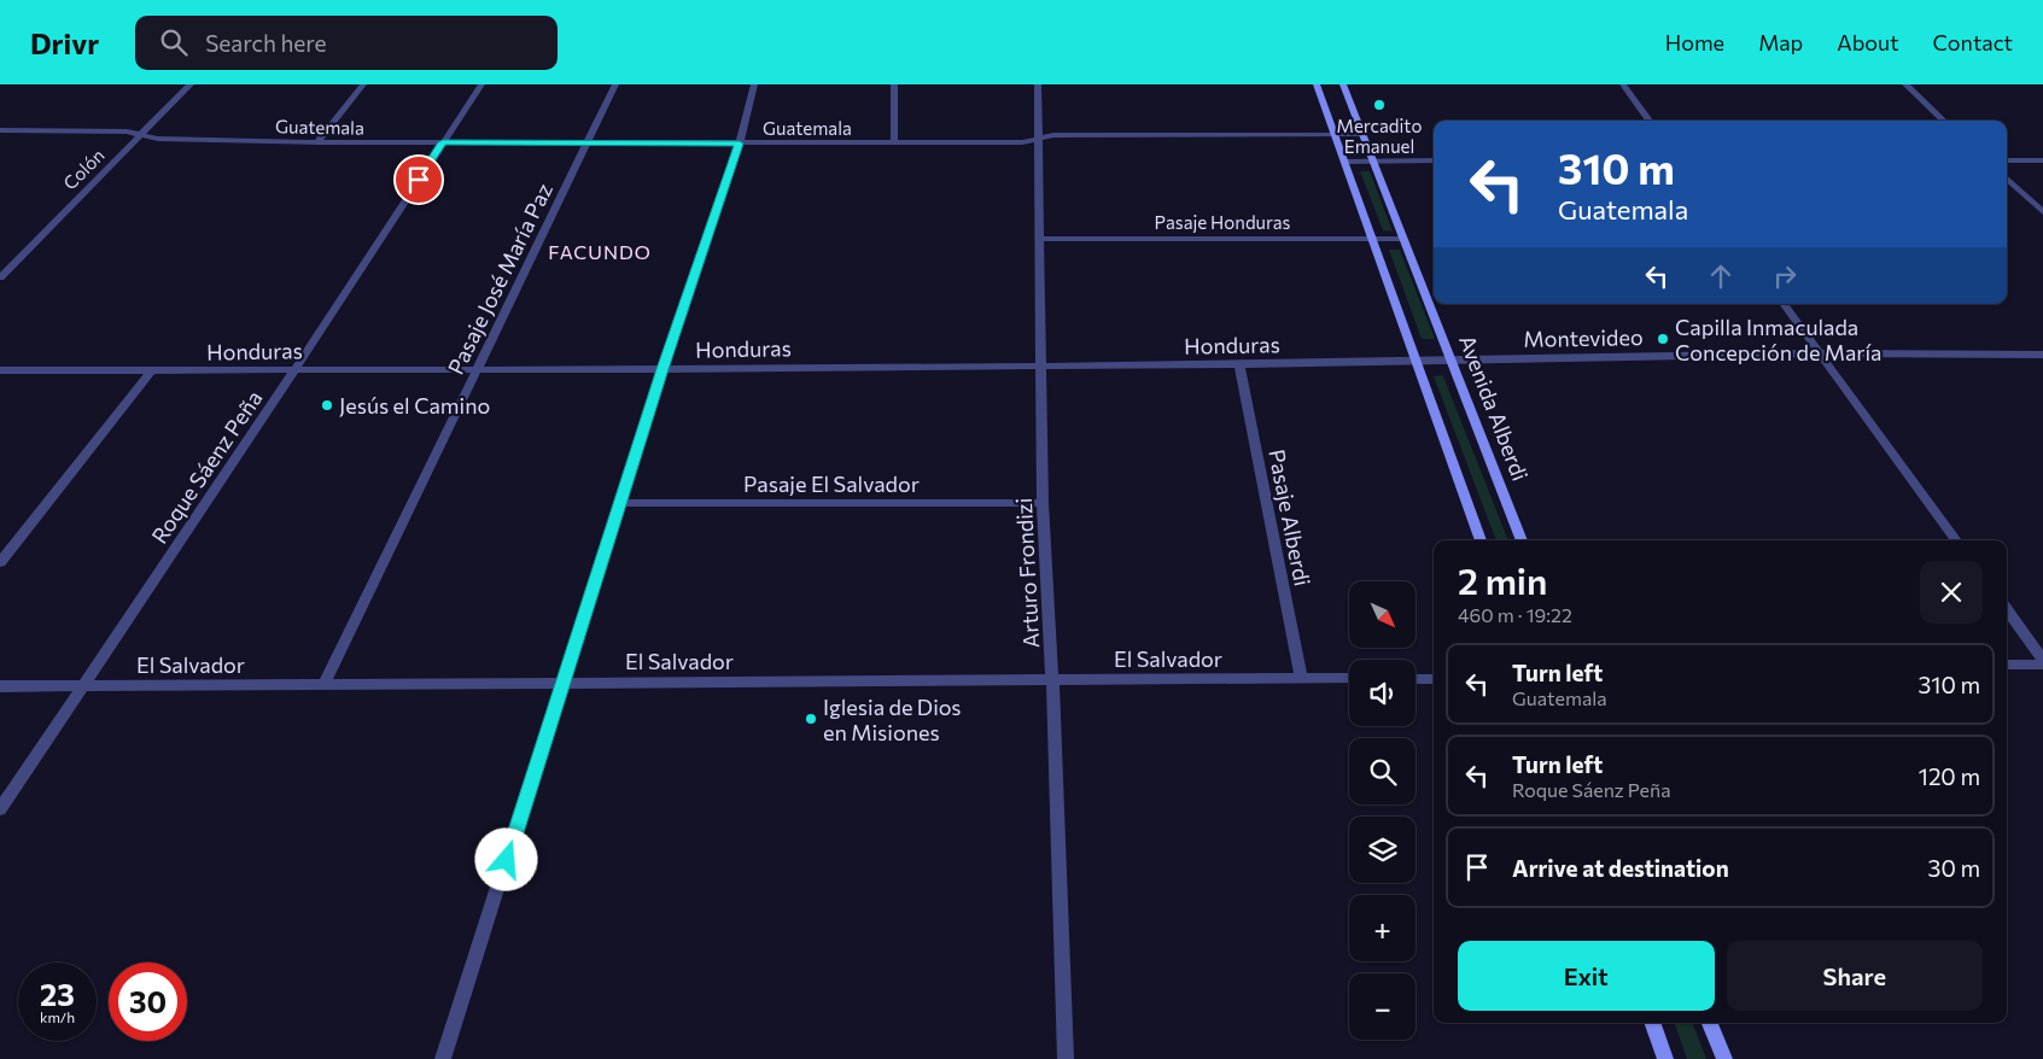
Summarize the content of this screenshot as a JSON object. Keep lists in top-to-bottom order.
{
  "streets": {
    "main road": ["Avenida Alberdi"],
    "street": [
      "Guatemala",
      "Colón",
      "Pasaje Honduras",
      "Pasaje José María Paz",
      "Montevideo",
      "Honduras",
      "Roque Sáenz Peña",
      "Pasaje El Salvador",
      "Pasaje Alberdi",
      "Arturo Frondizi",
      "El Salvador"
    ]
  },
  "crossings": [
    ["Guatemala", "Colón"],
    ["Guatemala", "Pasaje José María Paz"],
    ["Guatemala", "Avenida Alberdi"],
    ["Guatemala", "Roque Sáenz Peña"],
    ["Guatemala", "Arturo Frondizi"],
    ["Pasaje Honduras", "Avenida Alberdi"],
    ["Pasaje Honduras", "Arturo Frondizi"],
    ["Pasaje José María Paz", "Honduras"],
    ["Pasaje José María Paz", "El Salvador"],
    ["Montevideo", "Honduras"],
    ["Montevideo", "Avenida Alberdi"],
    ["Honduras", "Avenida Alberdi"],
    ["Honduras", "Roque Sáenz Peña"],
    ["Honduras", "Pasaje Alberdi"],
    ["Honduras", "Arturo Frondizi"],
    ["Roque Sáenz Peña", "El Salvador"],
    ["Pasaje El Salvador", "Arturo Frondizi"],
    ["Pasaje Alberdi", "El Salvador"],
    ["Arturo Frondizi", "El Salvador"]
  ],
  "districts": ["FACUNDO"],
  "places": [
    "Mercadito Emanuel",
    "Capilla Inmaculada Concepción de María",
    "Jesús el Camino",
    "Iglesia de Dios en Misiones"
  ],
  "north": "bottom right",
  "page": {
    "header": "Drivr",
    "search": "Search here",
    "nav": [
      "Home",
      "Map",
      "About",
      "Contact"
    ],
    "turn": ["310 m", "Guatemala"],
    "heading": ["2 min", "460 m · 19:22"],
    "map_buttons": ["+", "−"],
    "list": [
      {
        "name": "Turn left",
        "note": "Guatemala",
        "value": "310 m"
      },
      {
        "name": "Turn left",
        "note": "Roque Sáenz Peña",
        "value": "120 m"
      },
      {
        "name": "Arrive at destination",
        "value": "30 m"
      }
    ],
    "buttons": ["Exit", "Share"],
    "speed": "23 km/h",
    "limit": "30"
  }
}
